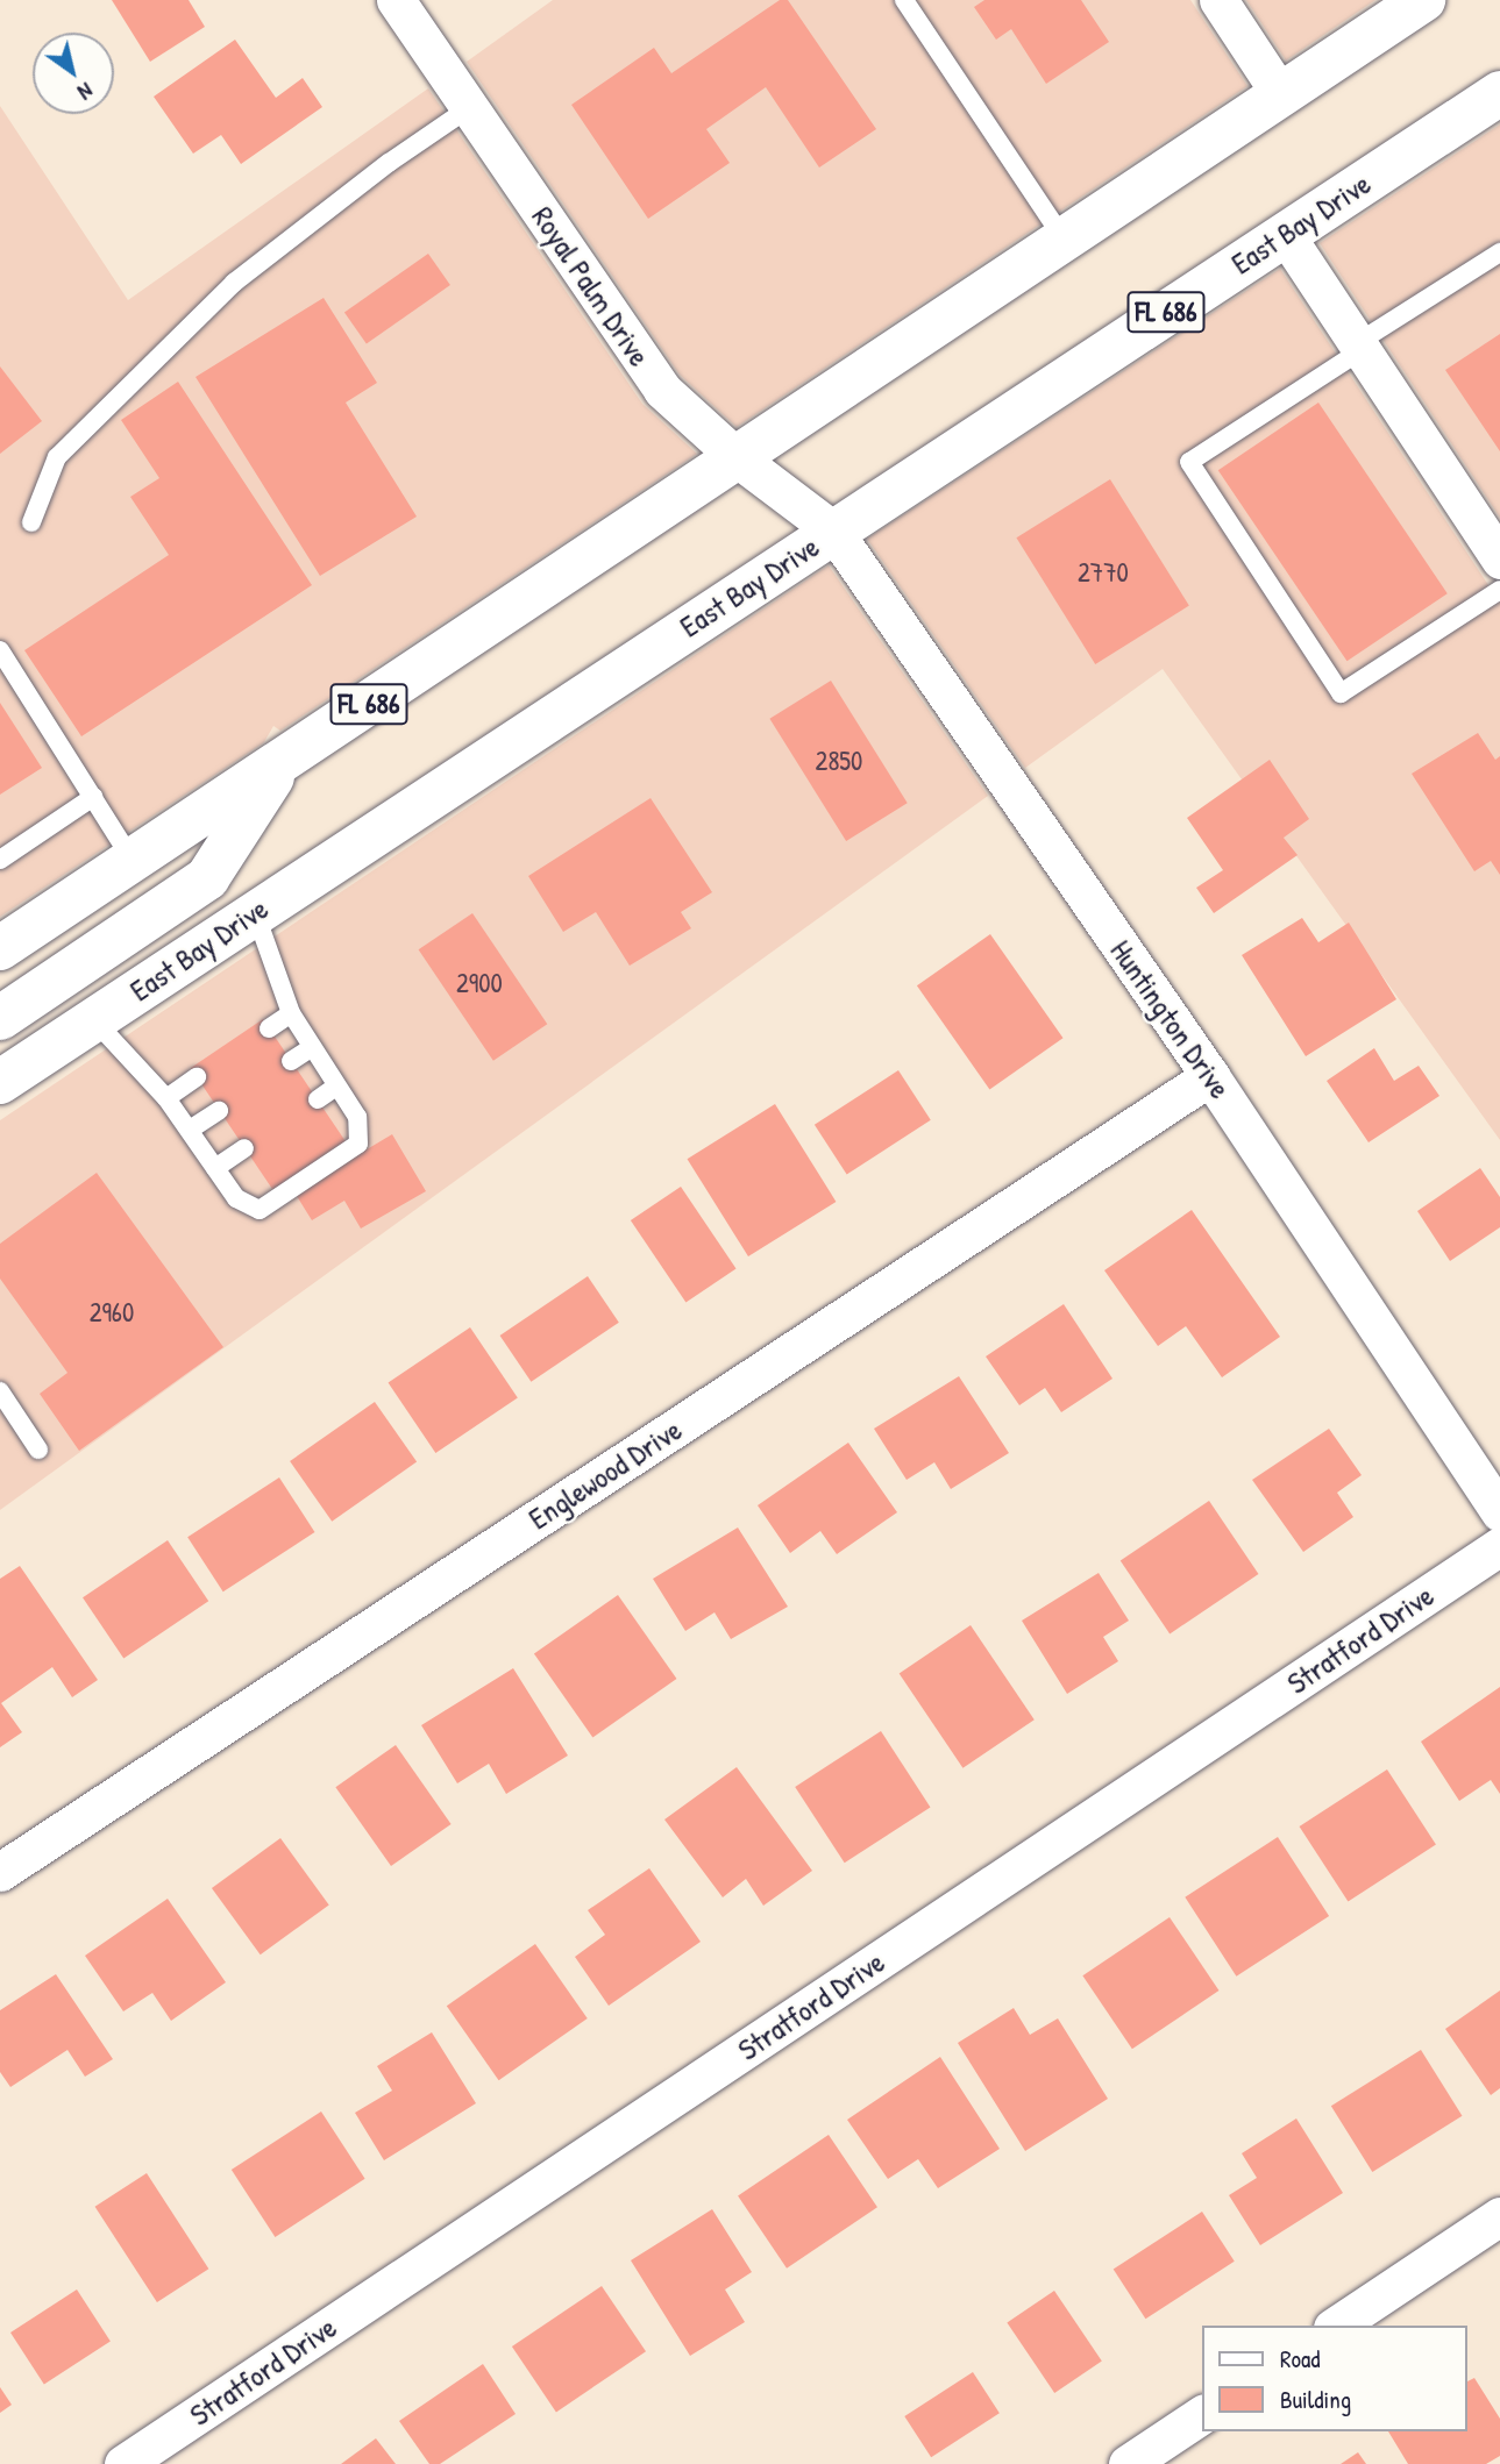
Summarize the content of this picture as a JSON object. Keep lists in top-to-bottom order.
{
  "streets": {
    "main road": ["East Bay Drive", "FL 686"],
    "street": [
      "Royal Palm Drive",
      "Huntington Drive",
      "Englewood Drive",
      "Stratford Drive"
    ]
  },
  "crossings": [
    ["East Bay Drive", "Royal Palm Drive"],
    ["East Bay Drive", "Huntington Drive"],
    ["Royal Palm Drive", "FL 686"],
    ["Royal Palm Drive", "Huntington Drive"],
    ["Huntington Drive", "Englewood Drive"]
  ],
  "house_numbers": [
    "2770",
    "2850",
    "2900",
    "2960"
  ],
  "legend": ["Road", "Building"],
  "north": "bottom right"
}
